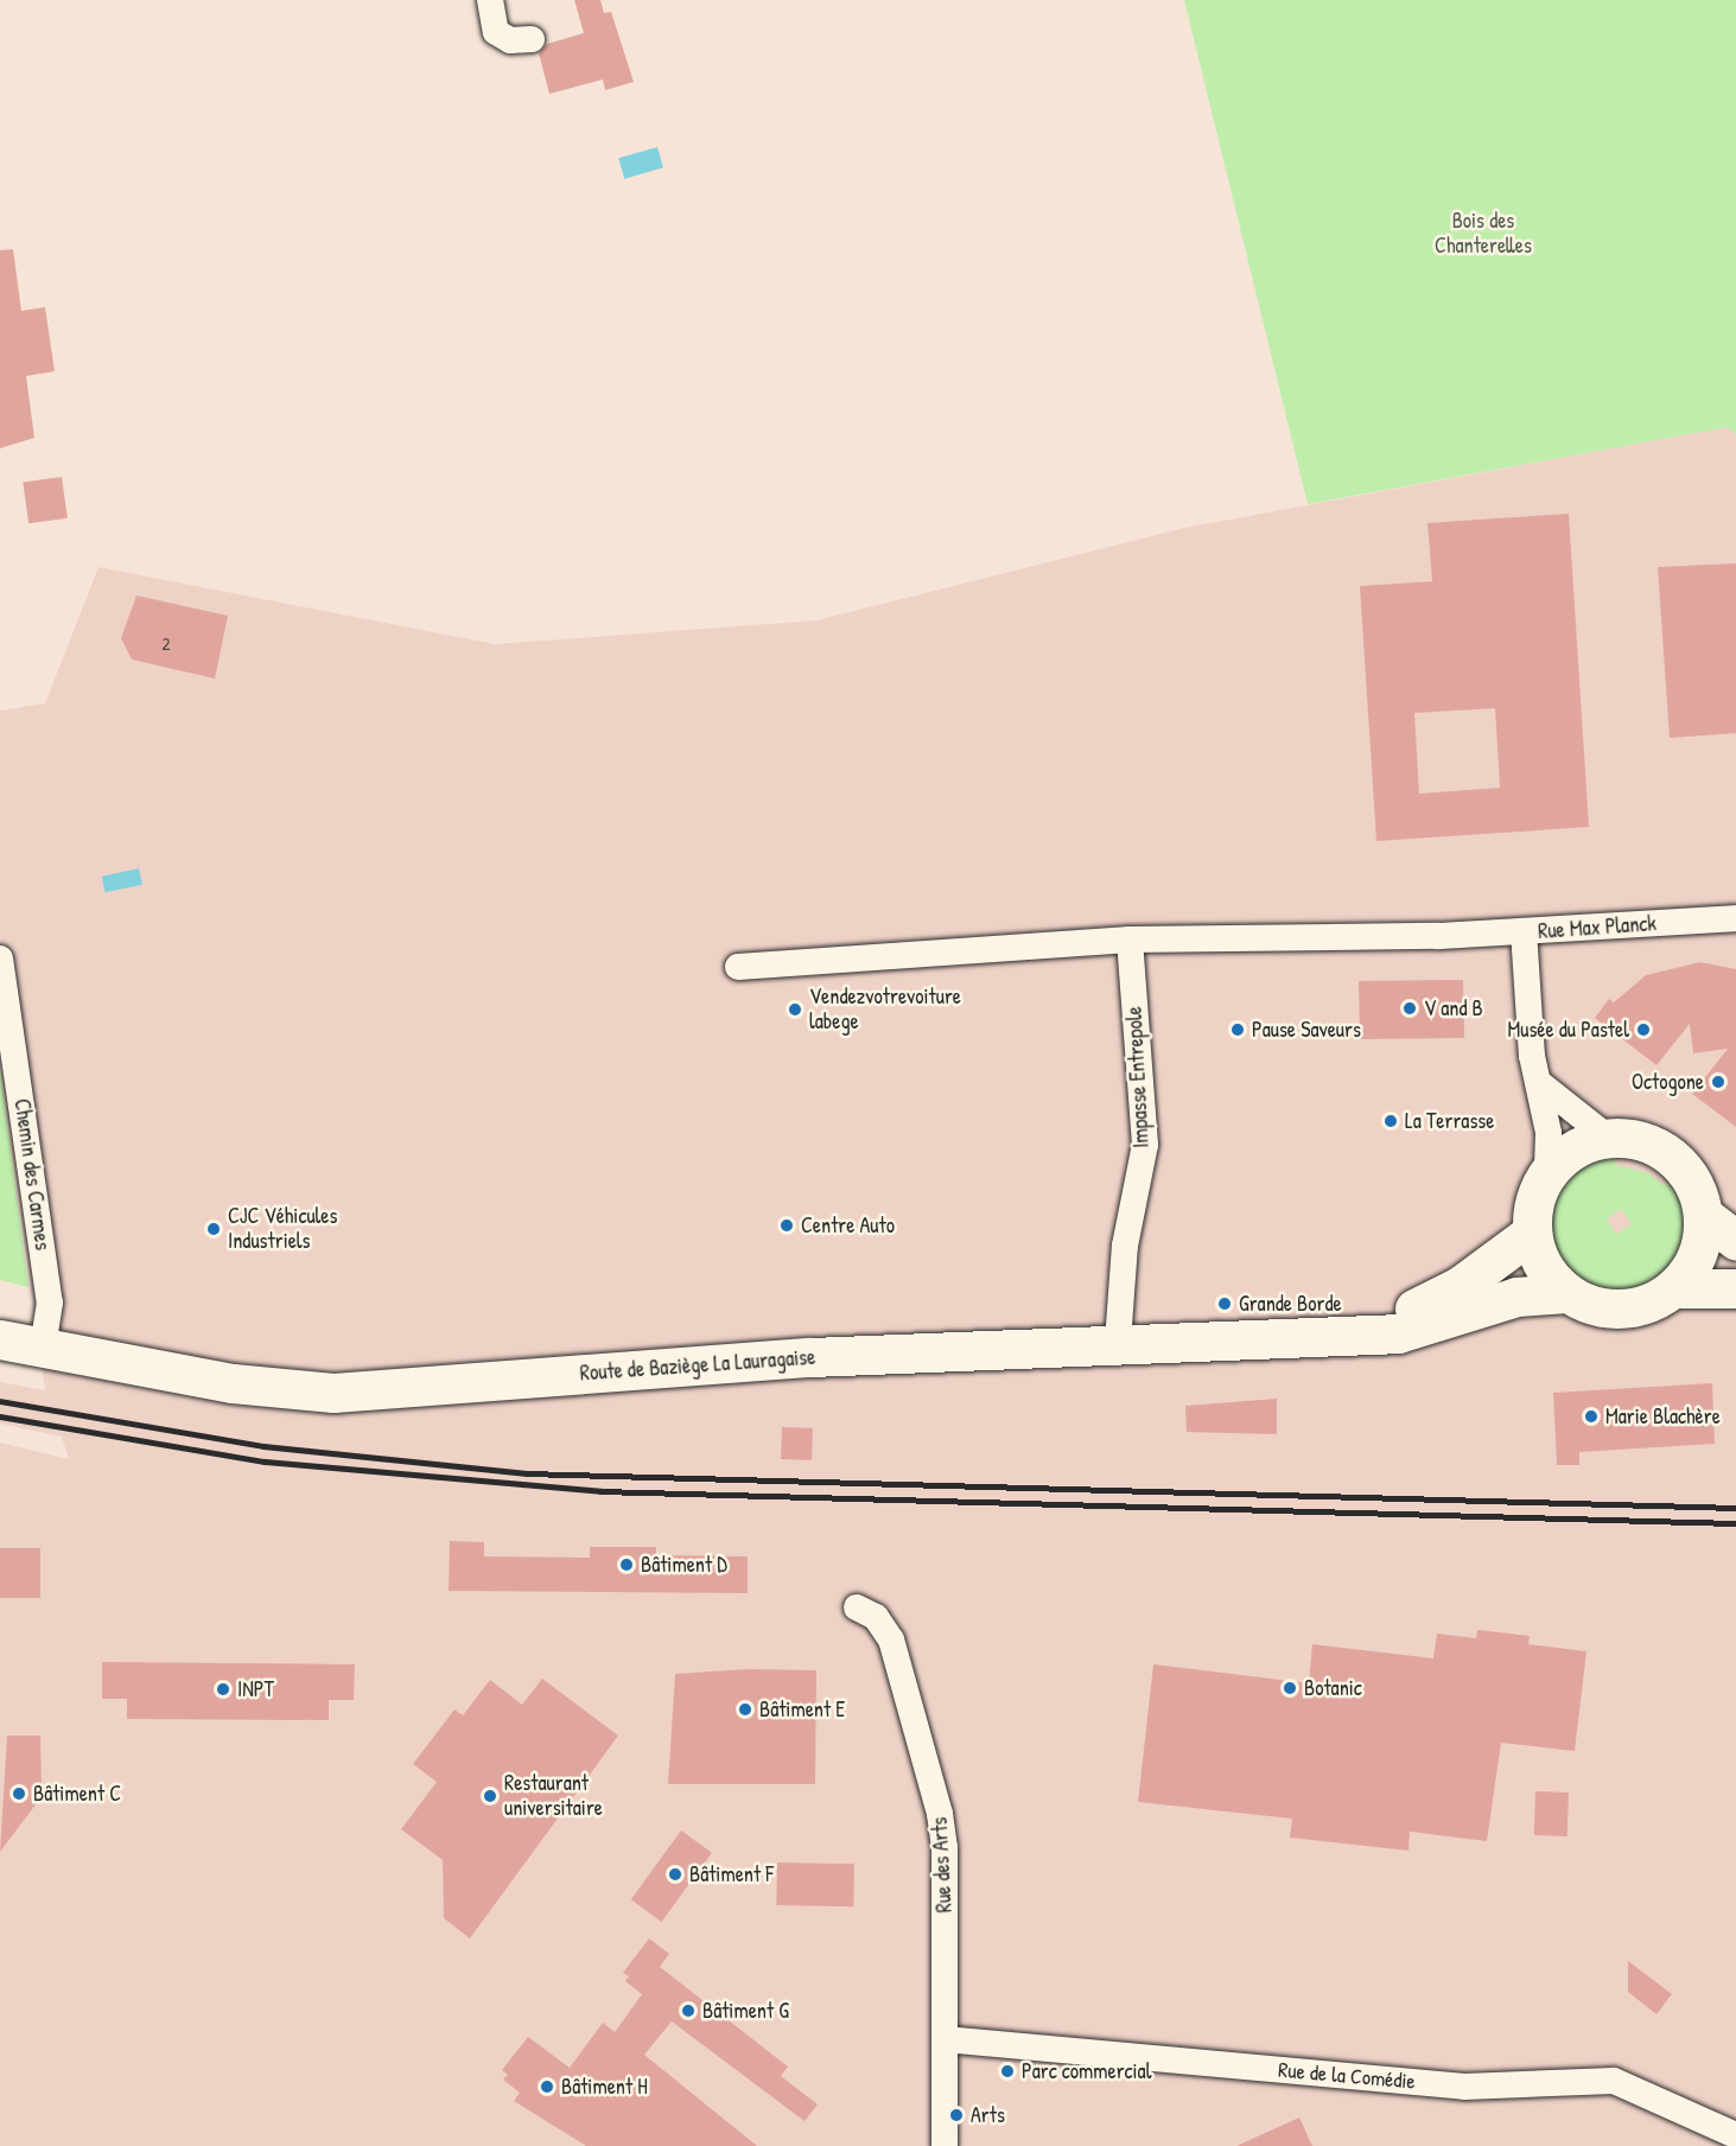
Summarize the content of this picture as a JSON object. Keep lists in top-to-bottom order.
{
  "streets": {
    "main road": ["Route de Baziège La Lauragaise"],
    "street": [
      "Rue Max Planck",
      "Impasse Entrepole",
      "Chemin des Carmes",
      "Rue des Arts",
      "Rue de la Comédie"
    ]
  },
  "crossings": [
    ["Rue Max Planck", "Route de Baziège La Lauragaise"],
    ["Impasse Entrepole", "Route de Baziège La Lauragaise"],
    ["Chemin des Carmes", "Route de Baziège La Lauragaise"],
    ["Rue des Arts", "Rue de la Comédie"]
  ],
  "parks": ["Bois des Chanterelles"],
  "places": [
    "V and B",
    "Vendezvotrevoiture labege",
    "Pause Saveurs",
    "Musée du Pastel",
    "Octogone",
    "La Terrasse",
    "Centre Auto",
    "CJC Véhicules Industriels",
    "Grande Borde",
    "Marie Blachère",
    "Bâtiment D",
    "Botanic",
    "INPT",
    "Bâtiment E",
    "Bâtiment C",
    "Restaurant universitaire",
    "Bâtiment F",
    "Bâtiment G",
    "Parc commercial",
    "Bâtiment H",
    "Arts"
  ],
  "house_numbers": ["2"]
}
